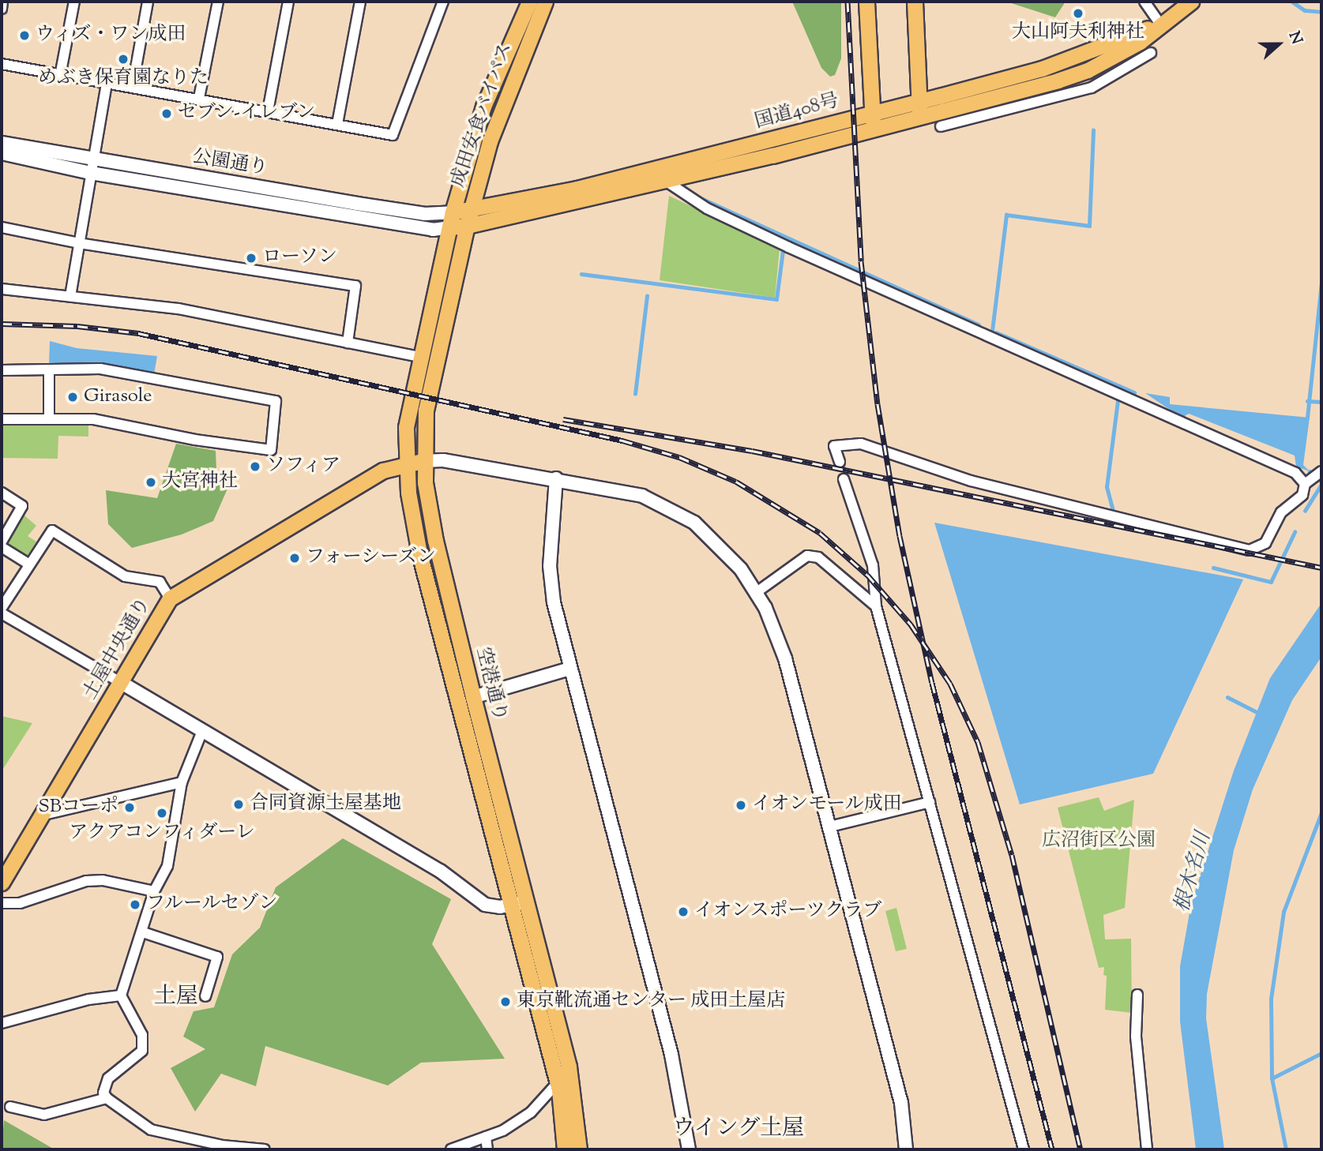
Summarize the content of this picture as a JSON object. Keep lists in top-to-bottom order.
{
  "streets": {
    "main road": [
      "国道408号",
      "成田安食バイパス",
      "土屋中央通り",
      "空港通り"
    ],
    "street": ["公園通り"]
  },
  "crossings": [
    ["国道408号", "成田安食バイパス"],
    ["国道408号", "空港通り"],
    ["成田安食バイパス", "公園通り"],
    ["成田安食バイパス", "空港通り"],
    ["公園通り", "空港通り"],
    ["土屋中央通り", "空港通り"]
  ],
  "districts": ["土屋", "ウイング土屋"],
  "water": ["根木名川"],
  "parks": ["広沼街区公園"],
  "places": [
    "大山阿夫利神社",
    "ウィズ・ワン成田",
    "めぶき保育園なりた",
    "セブン-イレブン",
    "ローソン",
    "Girasole",
    "ソフィア",
    "大宮神社",
    "フォーシーズン",
    "合同資源土屋基地",
    "イオンモール成田",
    "SBコーポ",
    "アクアコンフィダーレ",
    "フルールセゾン",
    "イオンスポーツクラブ",
    "東京靴流通センター 成田土屋店"
  ],
  "north": "right"
}
